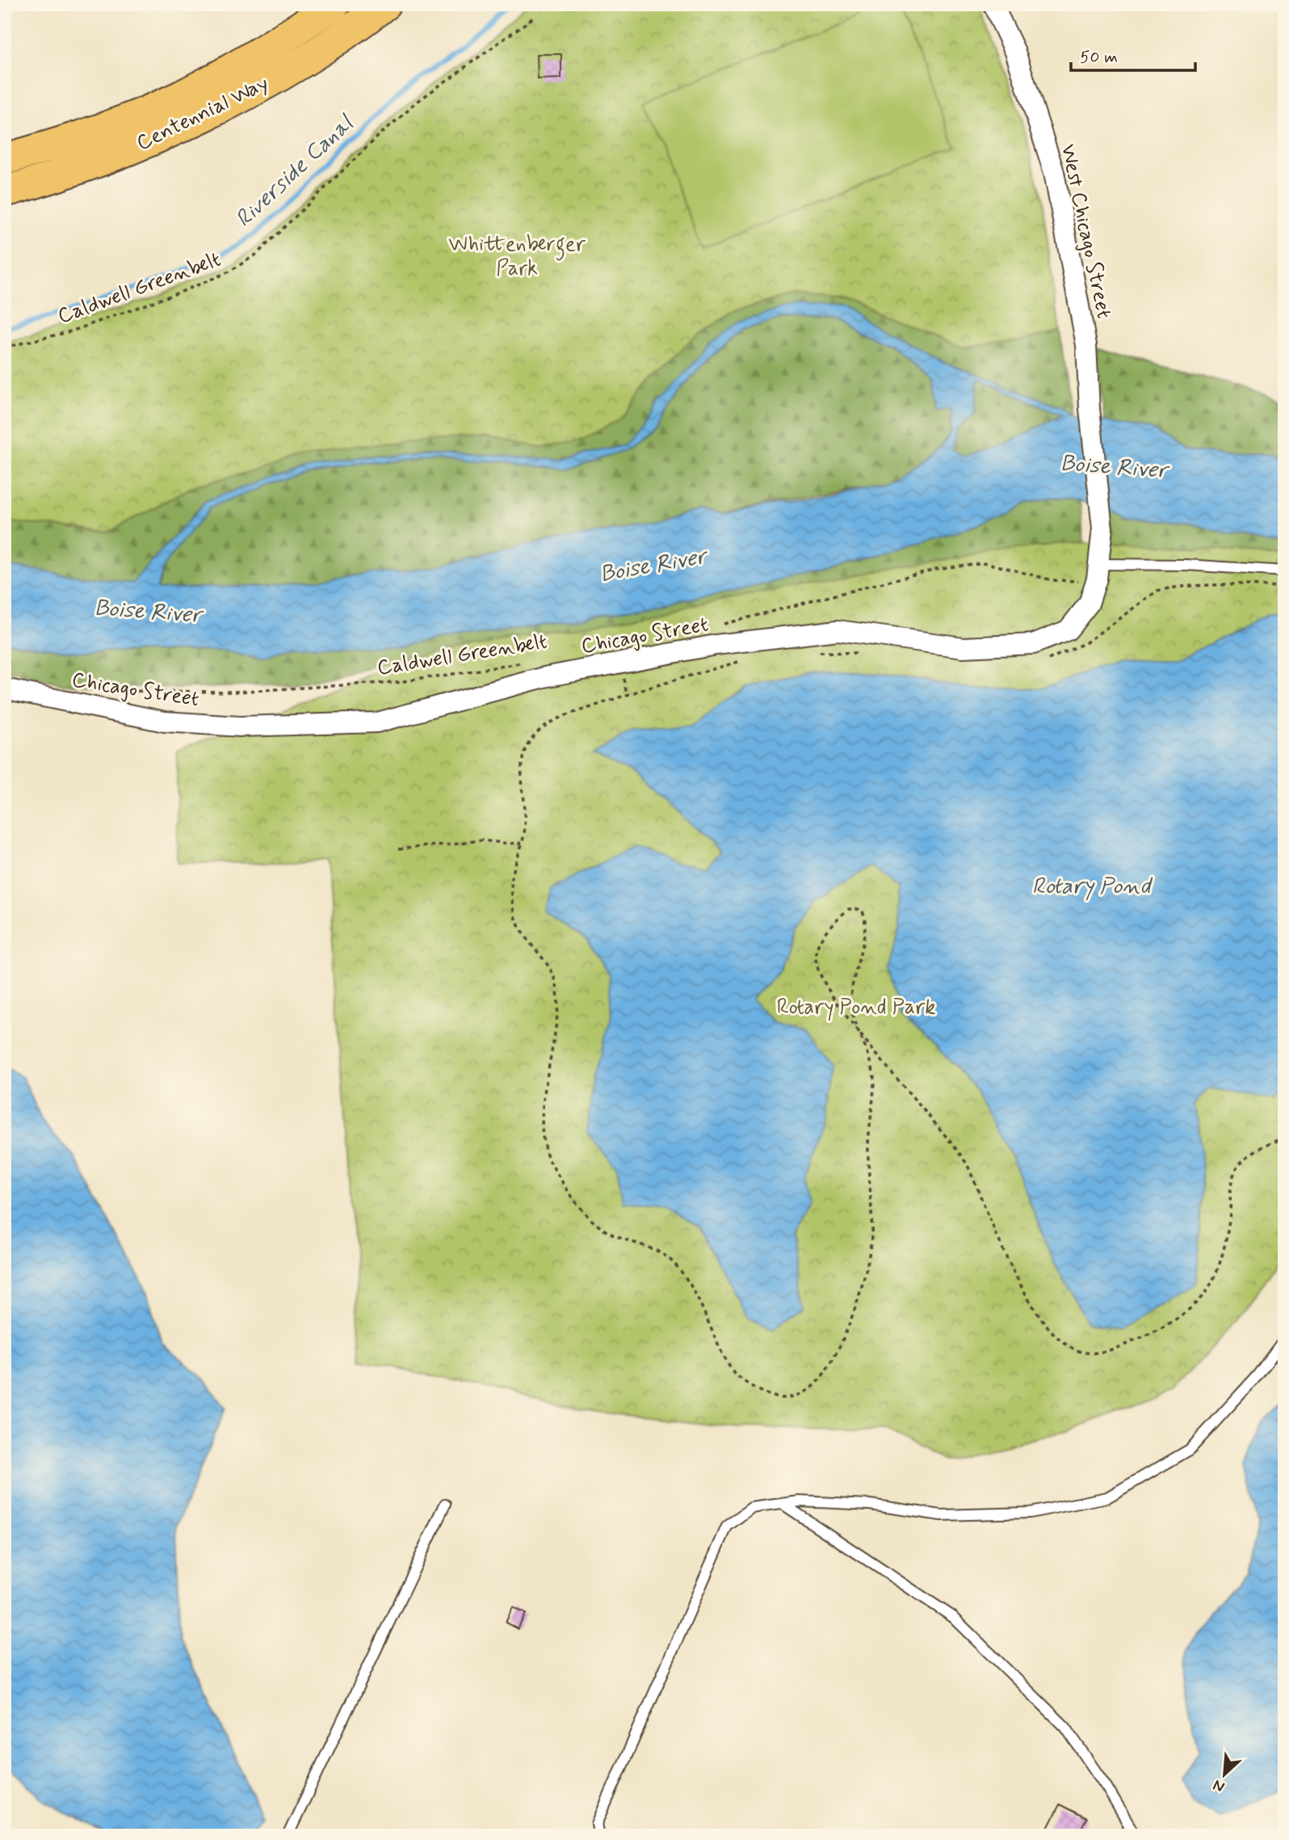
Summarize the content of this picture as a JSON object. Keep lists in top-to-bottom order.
{
  "streets": {
    "main road": ["Centennial Way"],
    "street": ["West Chicago Street", "Chicago Street"],
    "path": ["Caldwell Greenbelt"]
  },
  "crossings": [
    ["West Chicago Street", "Chicago Street"]
  ],
  "water": ["Riverside Canal", "Boise River", "Rotary Pond"],
  "parks": ["Whittenberger Park", "Rotary Pond Park"],
  "scale_bar": "50 m",
  "north": "bottom left"
}
